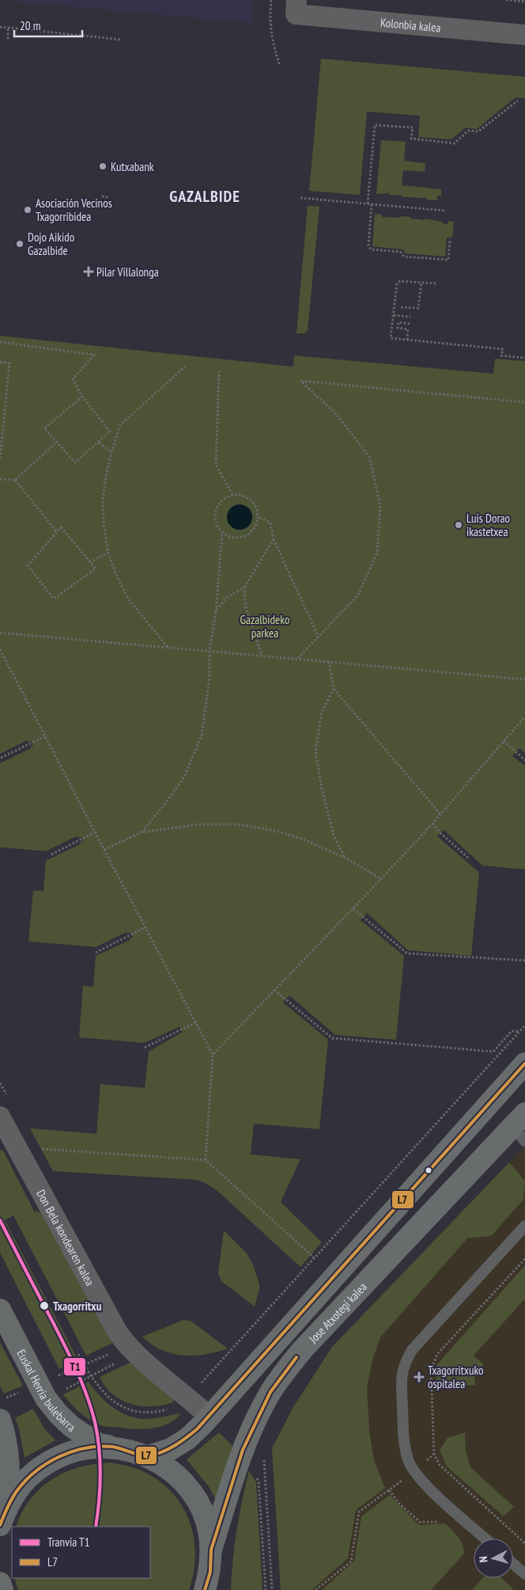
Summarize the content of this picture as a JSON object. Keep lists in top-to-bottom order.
{
  "streets": {
    "main road": ["Jose Atxotegi kalea", "Euskal Herria bulebarra"],
    "street": ["Kolonbia kalea", "Don Bela kondearen kalea"]
  },
  "districts": ["GAZALBIDE"],
  "parks": ["Gazalbideko parkea"],
  "places": {
    "other": [
      "Kutxabank",
      "Asociación Vecinos Txagorribidea",
      "Dojo Aikido Gazalbide",
      "Luis Dorao ikastetxea",
      "Txagorritxu"
    ],
    "health": ["Pilar Villalonga", "Txagorritxuko ospitalea"]
  },
  "lines": ["transit line L7", "tram line T1"],
  "legend": ["Tranvía T1", "L7"],
  "scale_bar": "20 m",
  "north": "left"
}
